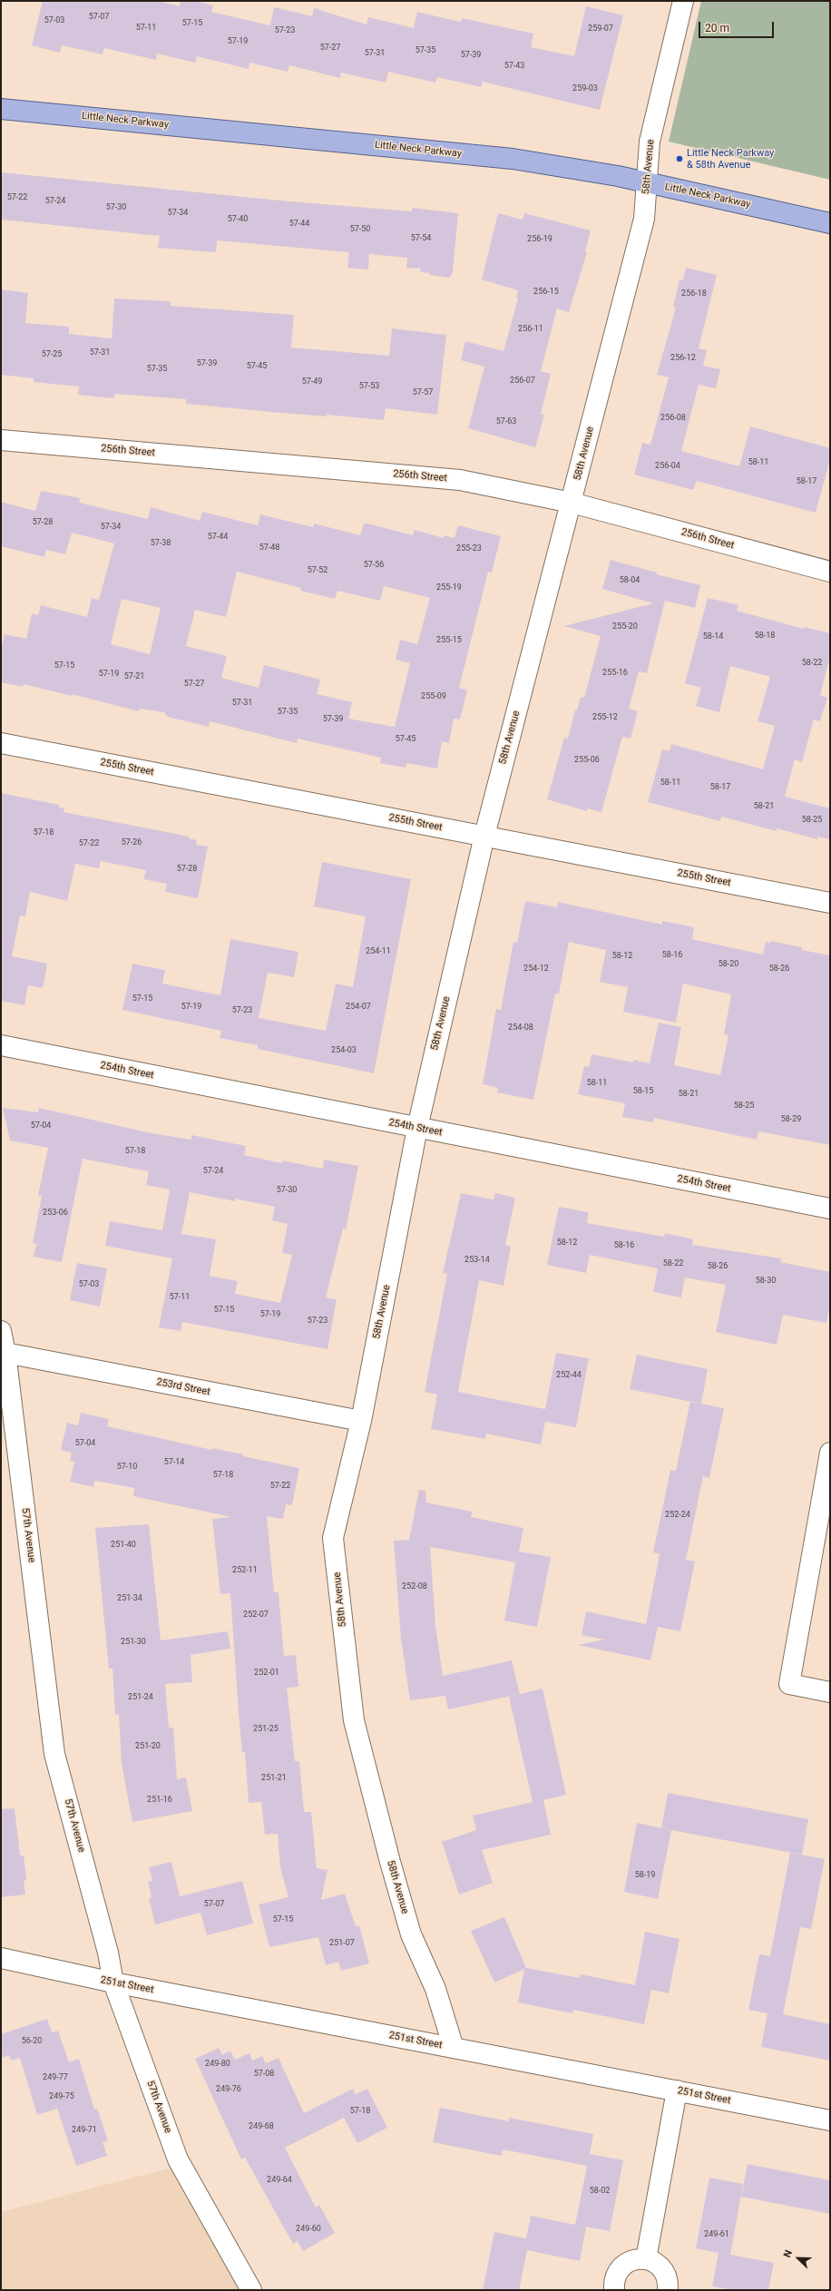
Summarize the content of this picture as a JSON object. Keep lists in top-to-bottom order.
{
  "streets": {
    "main road": ["Little Neck Parkway"],
    "street": [
      "58th Avenue",
      "256th Street",
      "255th Street",
      "254th Street",
      "253rd Street",
      "57th Avenue",
      "251st Street"
    ]
  },
  "crossings": [
    ["Little Neck Parkway", "58th Avenue"],
    ["58th Avenue", "256th Street"],
    ["58th Avenue", "255th Street"],
    ["58th Avenue", "254th Street"],
    ["58th Avenue", "253rd Street"],
    ["58th Avenue", "251st Street"],
    ["253rd Street", "57th Avenue"],
    ["57th Avenue", "251st Street"]
  ],
  "places": ["Little Neck Parkway & 58th Avenue"],
  "house_numbers": [
    "57-07",
    "57-03",
    "57-15",
    "57-11",
    "259-07",
    "57-23",
    "57-19",
    "57-27",
    "57-35",
    "57-31",
    "57-39",
    "57-43",
    "259-03",
    "57-22",
    "57-24",
    "57-30",
    "57-34",
    "57-40",
    "57-44",
    "57-50",
    "57-54",
    "256-19",
    "256-15",
    "256-18",
    "256-11",
    "57-31",
    "57-25",
    "256-12",
    "57-39",
    "57-45",
    "57-35",
    "256-07",
    "57-49",
    "57-53",
    "57-57",
    "256-08",
    "57-63",
    "58-11",
    "256-04",
    "58-17",
    "57-28",
    "57-34",
    "57-44",
    "57-38",
    "57-48",
    "255-23",
    "57-56",
    "57-52",
    "58-04",
    "255-19",
    "255-20",
    "58-18",
    "58-14",
    "255-15",
    "58-22",
    "57-15",
    "255-16",
    "57-19",
    "57-21",
    "57-27",
    "255-09",
    "57-31",
    "57-35",
    "255-12",
    "57-39",
    "57-45",
    "255-06",
    "58-11",
    "58-17",
    "58-21",
    "58-25",
    "57-18",
    "57-26",
    "57-22",
    "57-28",
    "254-11",
    "58-16",
    "58-12",
    "58-20",
    "254-12",
    "58-26",
    "57-15",
    "57-19",
    "254-07",
    "57-23",
    "254-08",
    "254-03",
    "58-11",
    "58-15",
    "58-21",
    "58-25",
    "58-29",
    "57-04",
    "57-18",
    "57-24",
    "57-30",
    "253-06",
    "58-12",
    "58-16",
    "253-14",
    "58-22",
    "58-26",
    "58-30",
    "57-03",
    "57-11",
    "57-15",
    "57-19",
    "57-23",
    "252-44",
    "57-04",
    "57-14",
    "57-10",
    "57-18",
    "57-22",
    "252-24",
    "251-40",
    "252-11",
    "252-08",
    "251-34",
    "252-07",
    "251-30",
    "252-01",
    "251-24",
    "251-25",
    "251-20",
    "251-21",
    "251-16",
    "58-19",
    "57-07",
    "57-15",
    "251-07",
    "56-20",
    "249-80",
    "57-08",
    "249-77",
    "249-76",
    "249-75",
    "57-18",
    "249-68",
    "249-71",
    "249-64",
    "58-02",
    "249-60",
    "249-61"
  ],
  "scale_bar": "20 m",
  "north": "top left"
}
